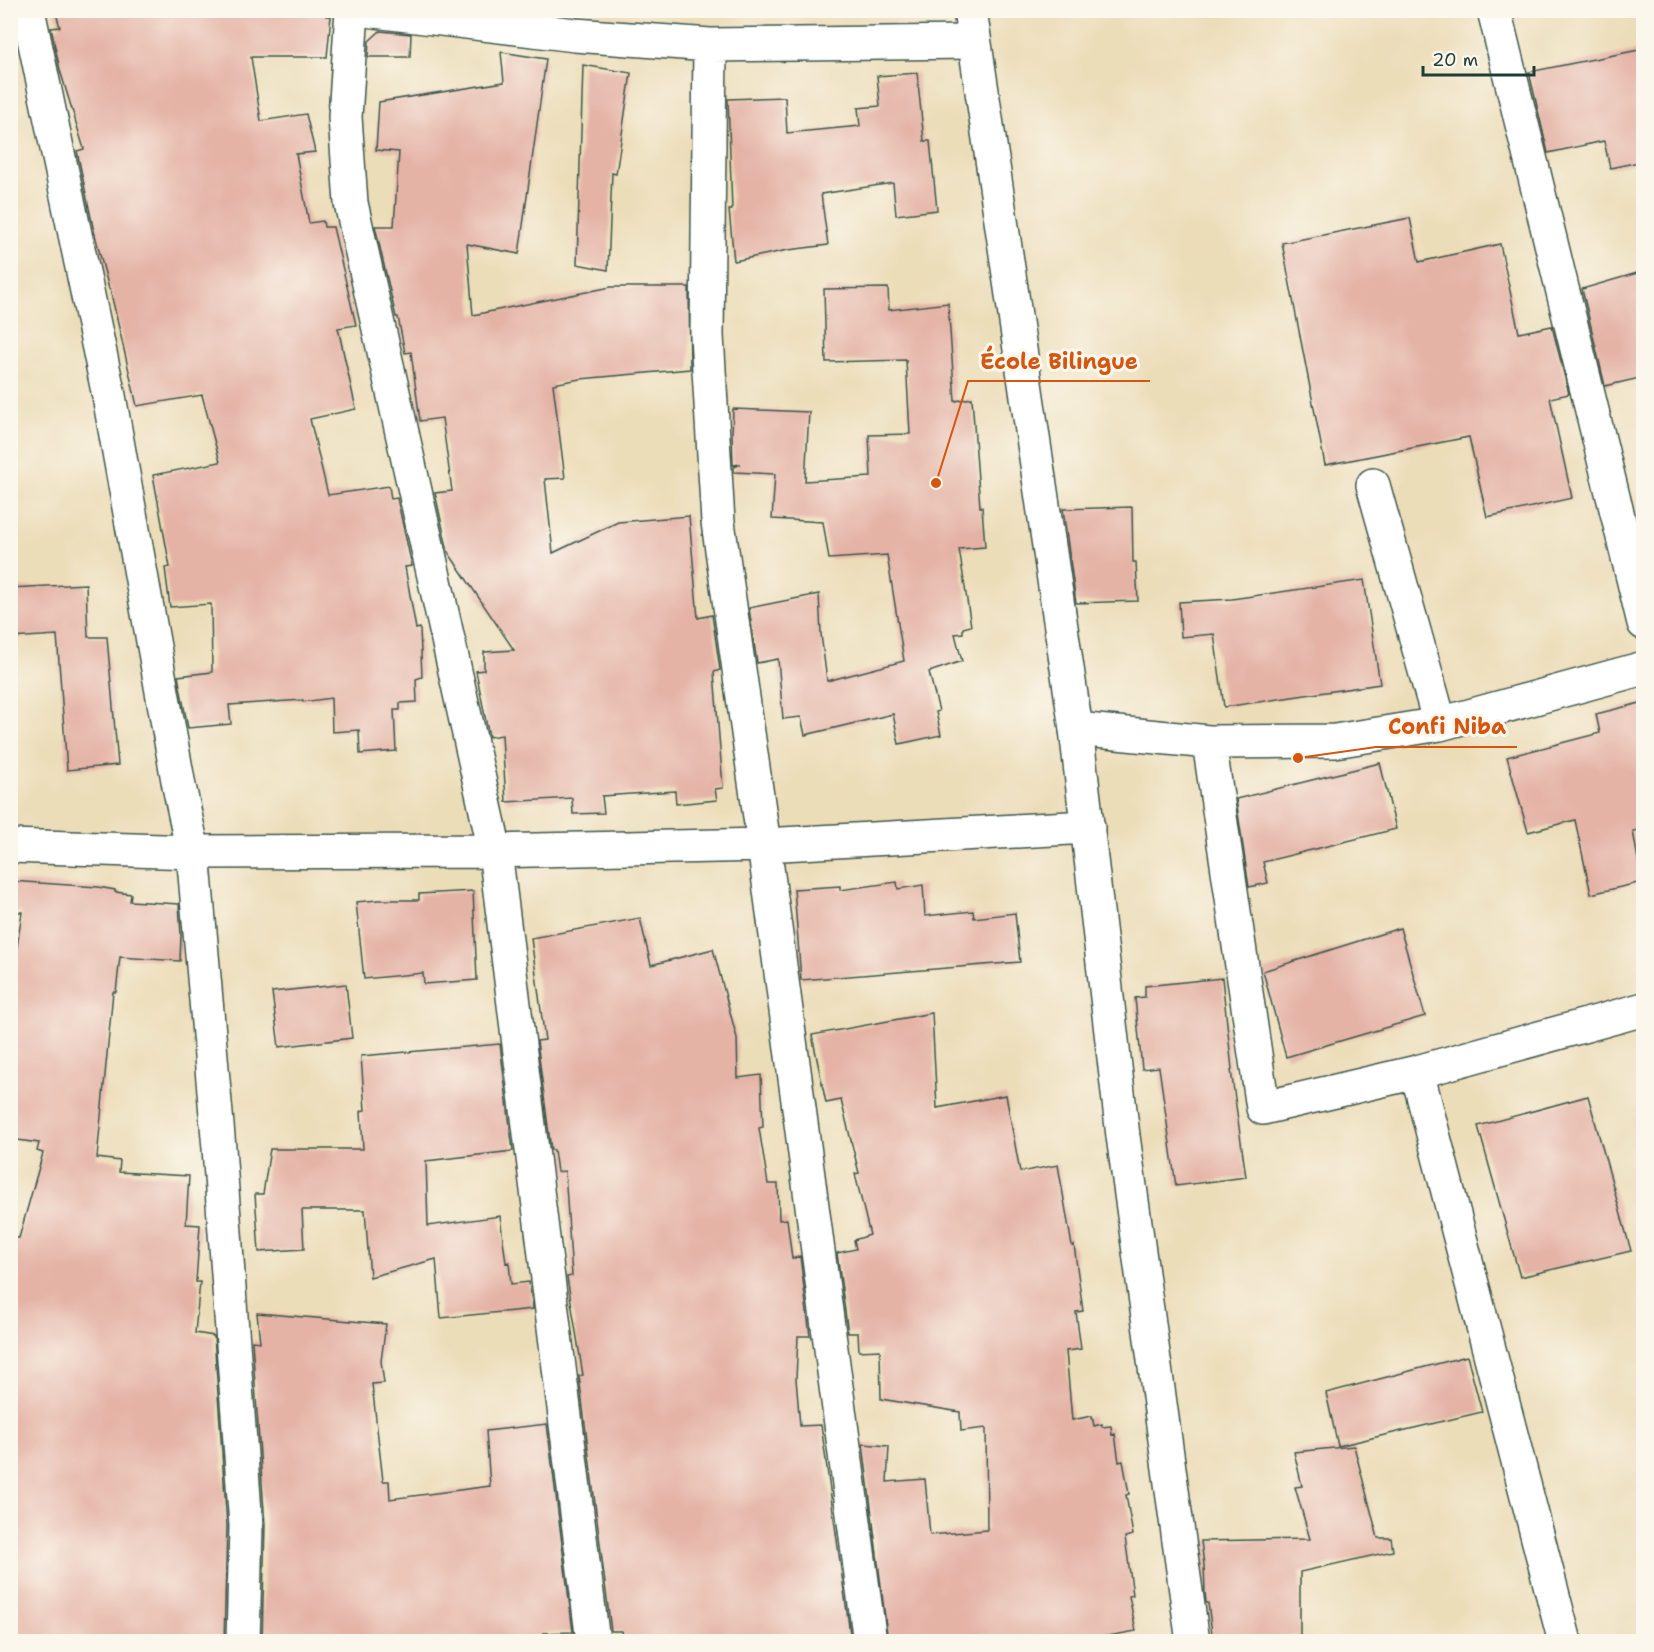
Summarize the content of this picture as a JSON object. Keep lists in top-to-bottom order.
{
  "places": ["École Bilingue", "Confi Niba"],
  "scale_bar": "20 m"
}
